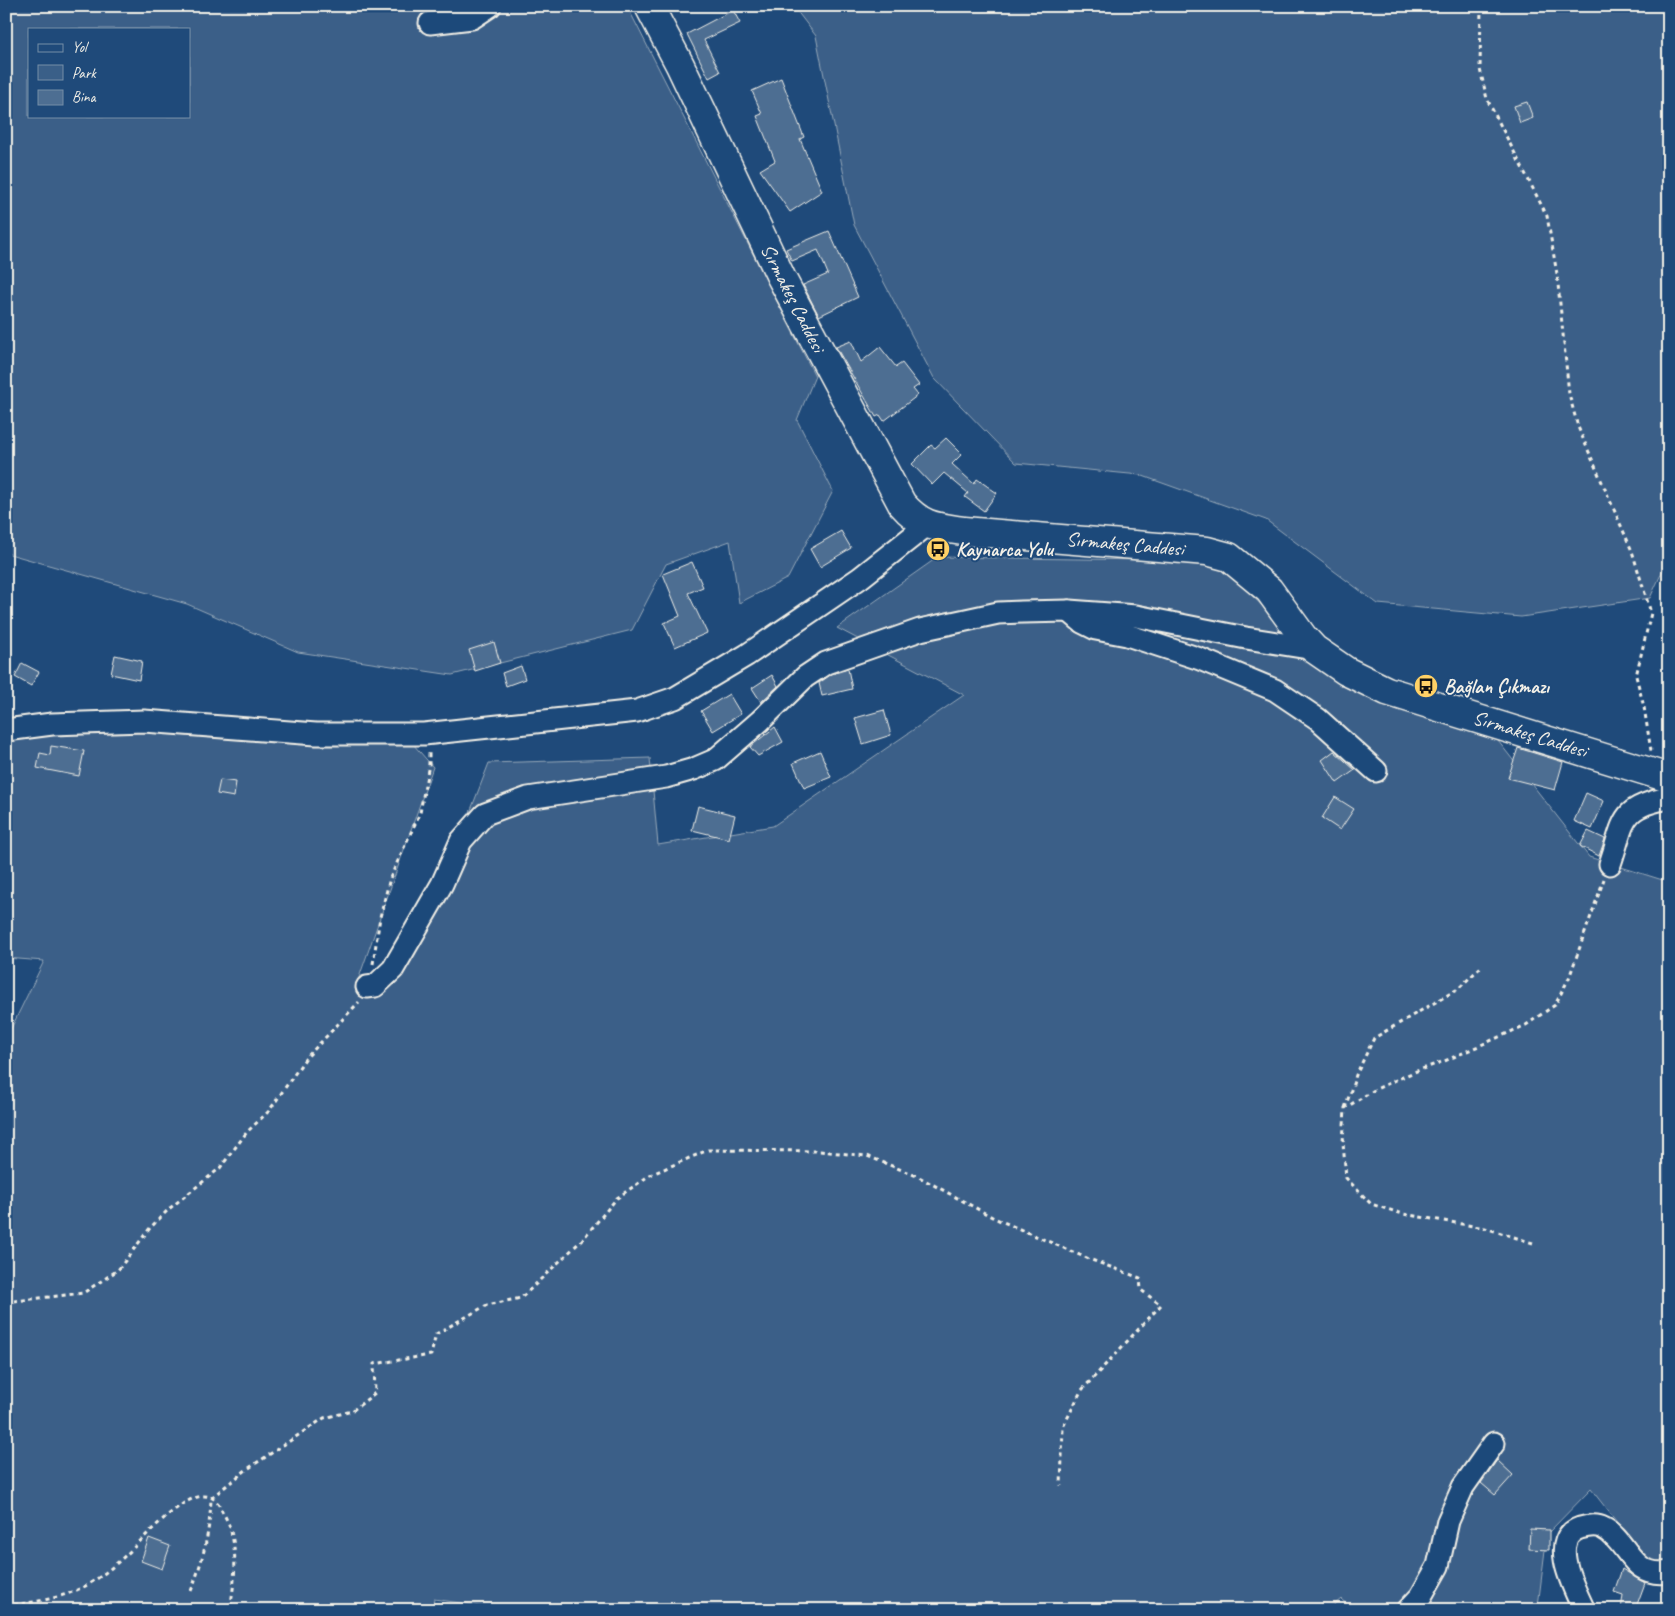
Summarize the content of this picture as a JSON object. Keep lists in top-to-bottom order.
{
  "streets": {
    "main road": ["Sırmakeş Caddesi"]
  },
  "places": {
    "bus stop": ["Kaynarca Yolu", "Bağlan Çıkmazı"]
  },
  "legend": ["Yol", "Park", "Bina"]
}
